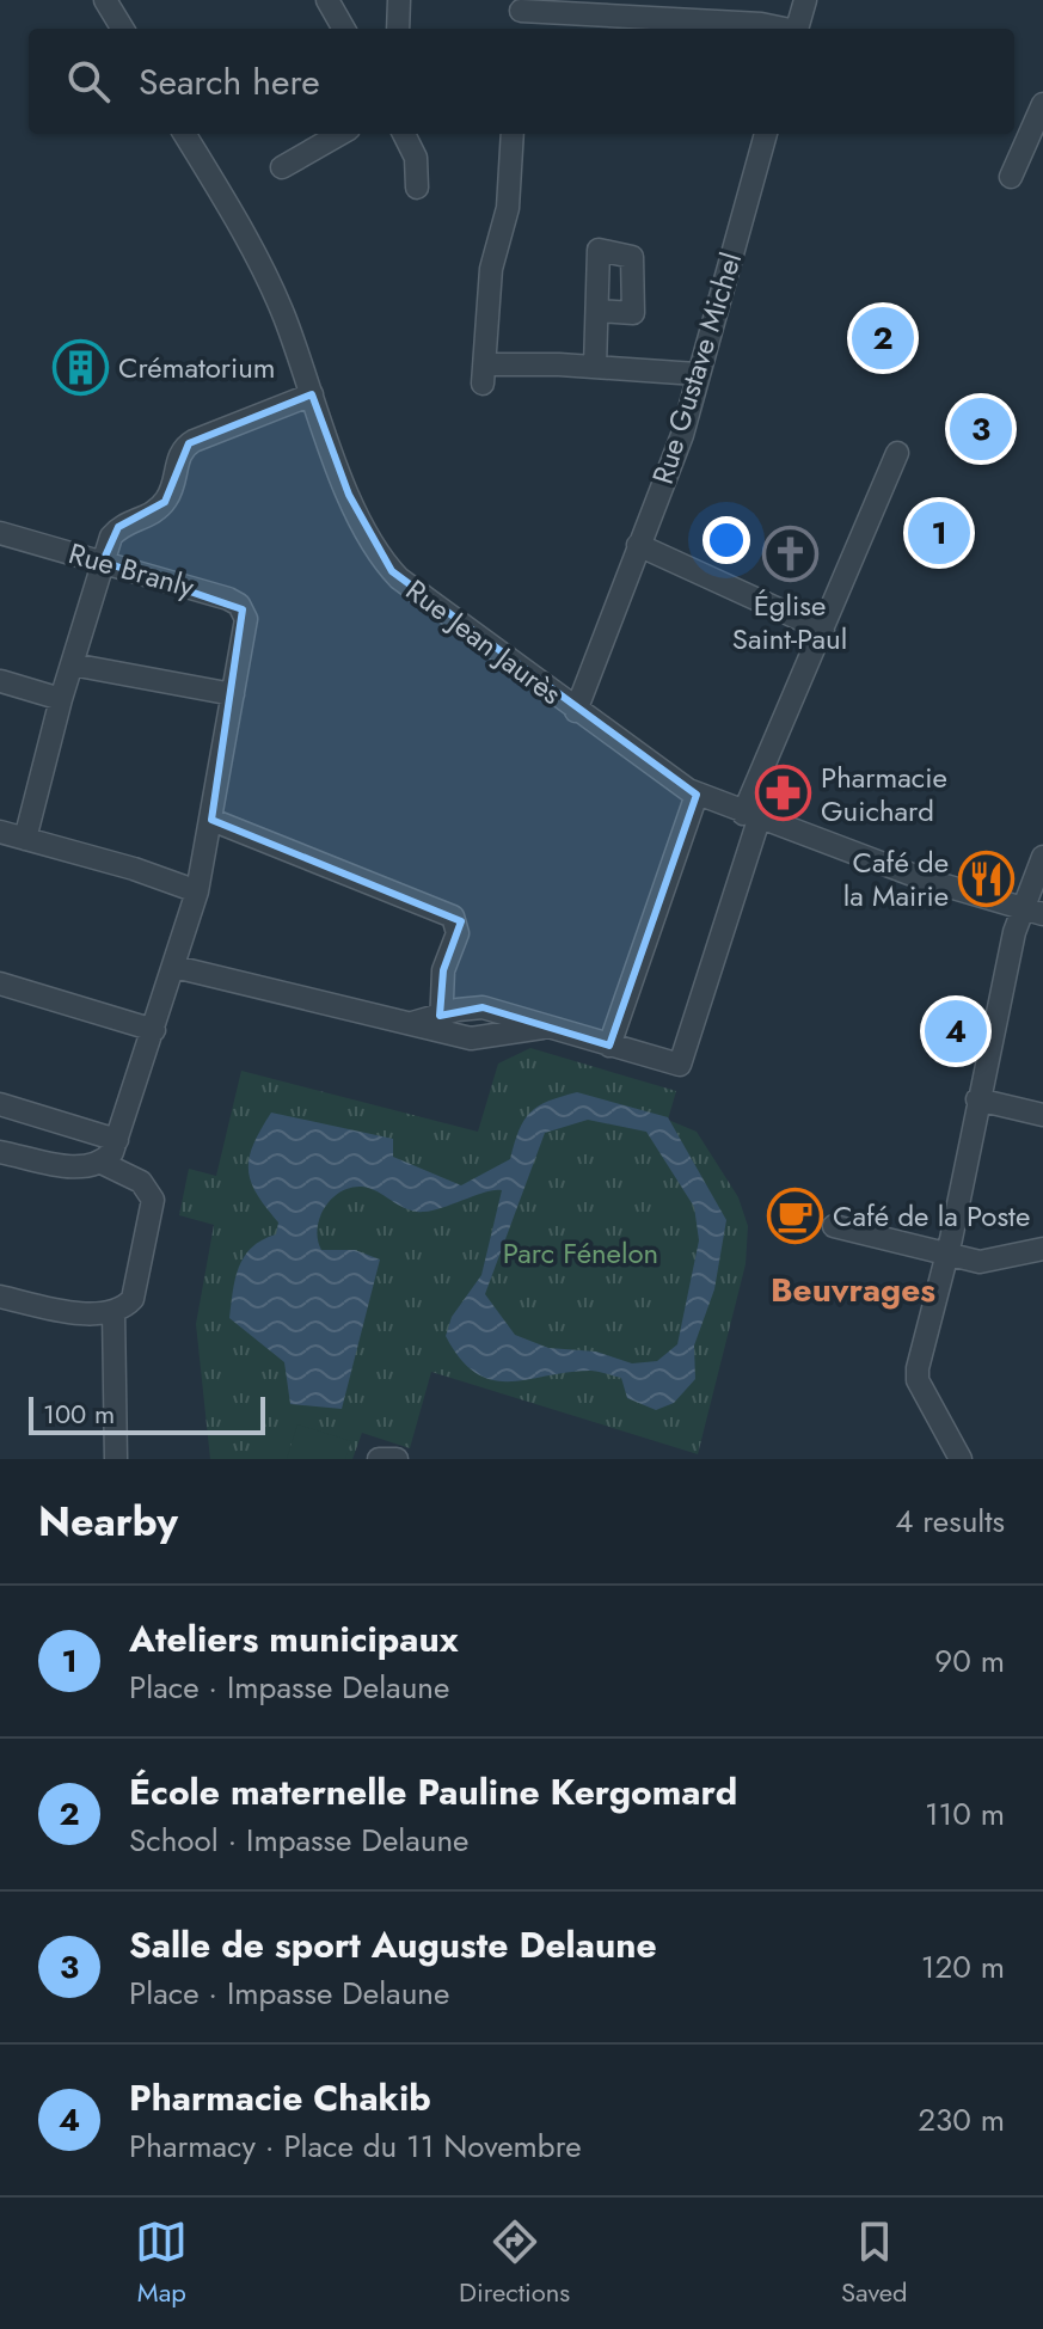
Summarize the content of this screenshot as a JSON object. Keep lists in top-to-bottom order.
{
  "streets": {
    "street": ["Rue Gustave Michel", "Rue Branly", "Rue Jean Jaurès"]
  },
  "crossings": [
    ["Rue Gustave Michel", "Rue Jean Jaurès"]
  ],
  "districts": ["Beuvrages"],
  "parks": ["Parc Fénelon"],
  "places": {
    "building": ["Crématorium"],
    "church": ["Église Saint-Paul"],
    "pharmacy": ["Pharmacie Guichard"],
    "restaurant": ["Café de la Mairie"],
    "cafe": ["Café de la Poste"]
  },
  "scale_bar": "100 m",
  "page": {
    "search": "Search here",
    "pins": [
      "2",
      "3",
      "1",
      "4"
    ],
    "scale": "100 m",
    "heading": ["Nearby", "4 results"],
    "list": [
      {
        "mark": "1",
        "name": "Ateliers municipaux",
        "note": "Place · Impasse Delaune",
        "value": "90 m"
      },
      {
        "mark": "2",
        "name": "École maternelle Pauline Kergomard",
        "note": "School · Impasse Delaune",
        "value": "110 m"
      },
      {
        "mark": "3",
        "name": "Salle de sport Auguste Delaune",
        "note": "Place · Impasse Delaune",
        "value": "120 m"
      },
      {
        "mark": "4",
        "name": "Pharmacie Chakib",
        "note": "Pharmacy · Place du 11 Novembre",
        "value": "230 m"
      }
    ],
    "nav": ["Map", "Directions", "Saved"]
  }
}
